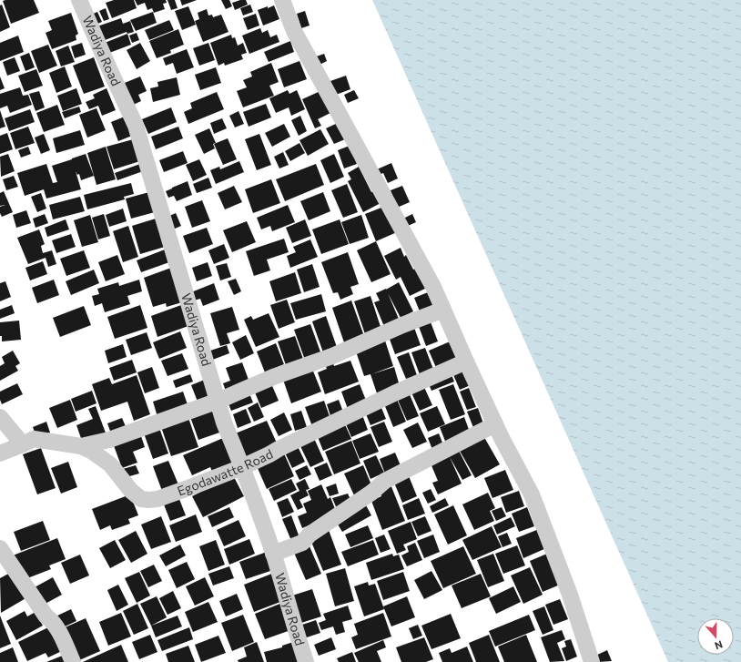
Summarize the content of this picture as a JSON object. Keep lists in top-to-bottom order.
{
  "streets": {
    "street": ["Wadiya Road", "Egodawatte Road"]
  },
  "crossings": [
    ["Wadiya Road", "Egodawatte Road"]
  ],
  "north": "bottom"
}
